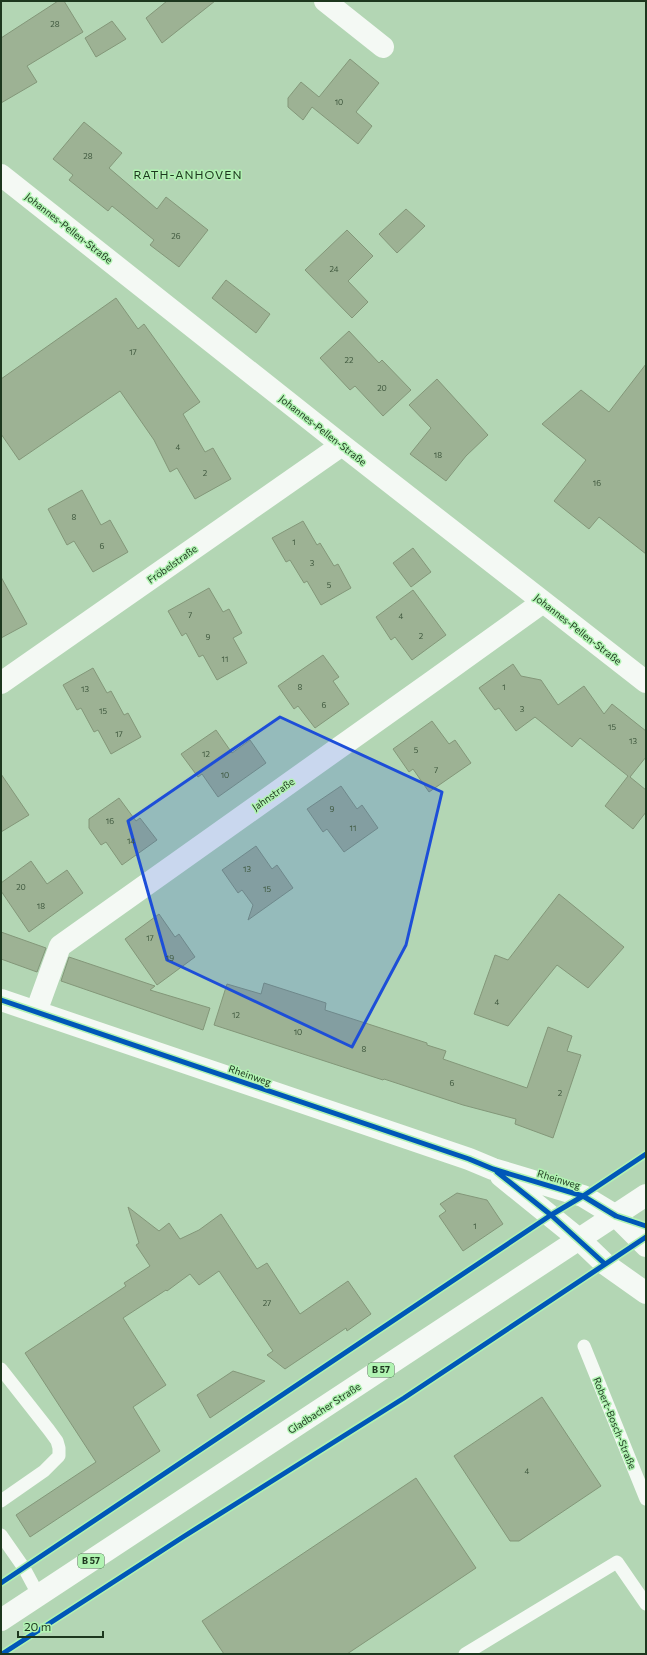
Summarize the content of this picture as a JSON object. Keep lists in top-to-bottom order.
{
  "streets": {
    "street": [
      "Johannes-Pellen-Straße",
      "Fröbelstraße",
      "Jahnstraße",
      "Rheinweg",
      "B 57",
      "Gladbacher Straße"
    ],
    "lane": ["Robert-Bosch-Straße"]
  },
  "crossings": [
    ["Johannes-Pellen-Straße", "Fröbelstraße"],
    ["Johannes-Pellen-Straße", "Jahnstraße"],
    ["Jahnstraße", "Rheinweg"],
    ["Rheinweg", "Gladbacher Straße"]
  ],
  "districts": ["RATH-ANHOVEN"],
  "house_numbers": [
    "28",
    "10",
    "28",
    "26",
    "24",
    "17",
    "22",
    "20",
    "4",
    "18",
    "2",
    "16",
    "8",
    "1",
    "6",
    "3",
    "5",
    "7",
    "4",
    "2",
    "9",
    "11",
    "8",
    "1",
    "13",
    "6",
    "3",
    "15",
    "15",
    "17",
    "13",
    "5",
    "12",
    "7",
    "10",
    "9",
    "16",
    "11",
    "14",
    "13",
    "20",
    "15",
    "18",
    "17",
    "19",
    "4",
    "12",
    "10",
    "8",
    "6",
    "2",
    "1",
    "27",
    "4"
  ],
  "scale_bar": "20 m"
}
